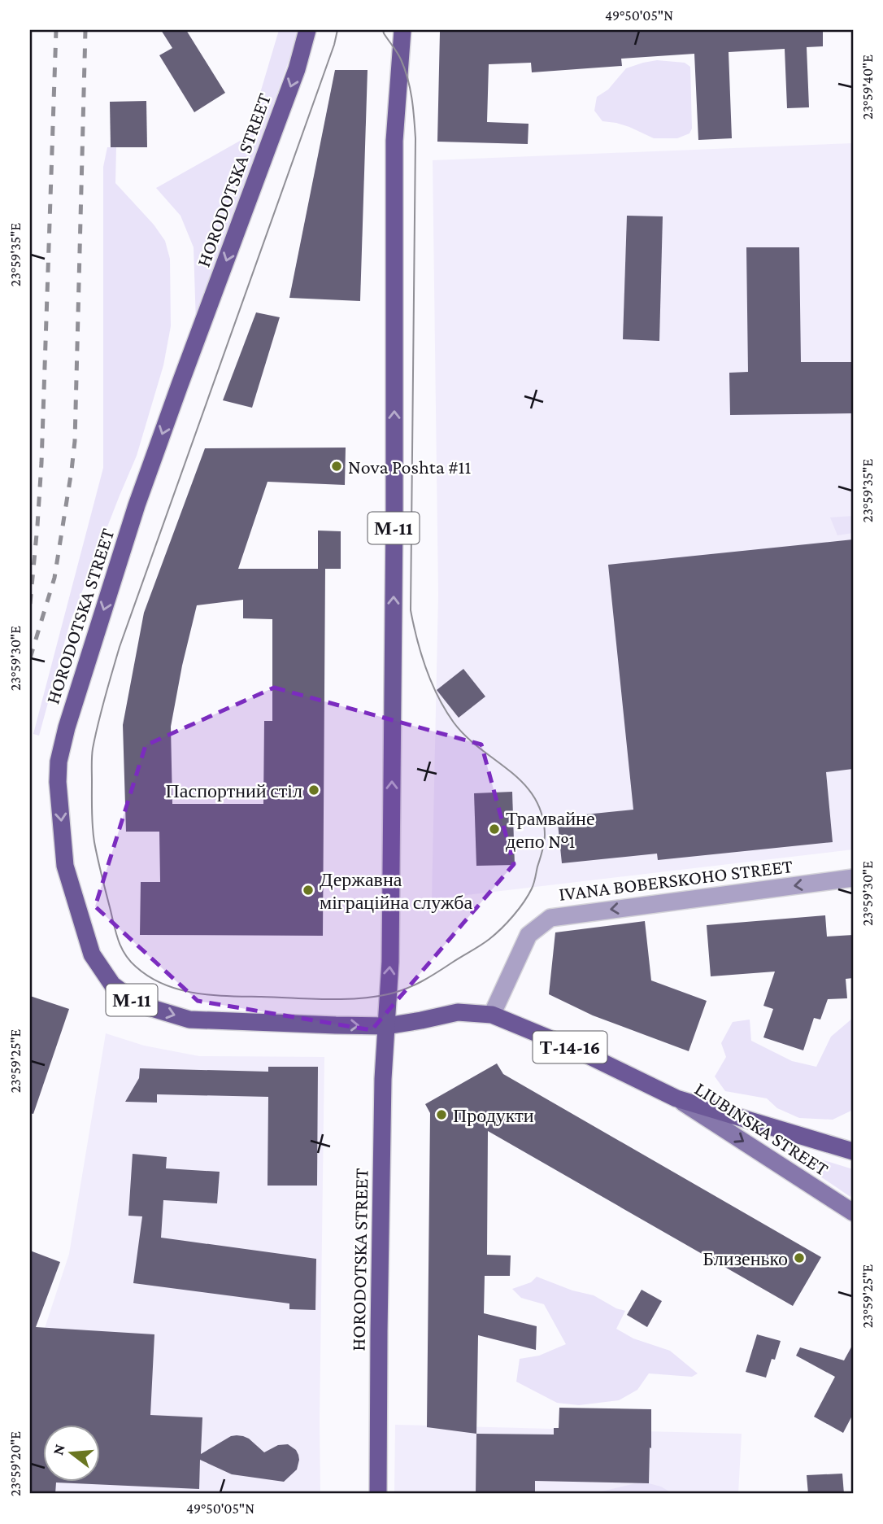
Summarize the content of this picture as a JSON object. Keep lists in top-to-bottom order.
{
  "streets": {
    "main road": [
      "HORODOTSKA STREET",
      "М-11",
      "Т-14-16",
      "LIUBINSKA STREET"
    ],
    "street": ["IVANA BOBERSKOHO STREET"]
  },
  "crossings": [
    ["HORODOTSKA STREET", "Т-14-16"],
    ["IVANA BOBERSKOHO STREET", "Т-14-16"],
    ["Т-14-16", "LIUBINSKA STREET"]
  ],
  "one_way": ["IVANA BOBERSKOHO STREET"],
  "places": [
    "Nova Poshta #11",
    "Паспортний стіл",
    "Трамвайне депо №1",
    "Державна міграційна служба",
    "Продукти",
    "Близенько"
  ],
  "north": "left",
  "coordinates": [
    "49°50'05\"N",
    "23°59'40\"E",
    "23°59'35\"E",
    "23°59'30\"E",
    "23°59'25\"E",
    "23°59'20\"E"
  ]
}
